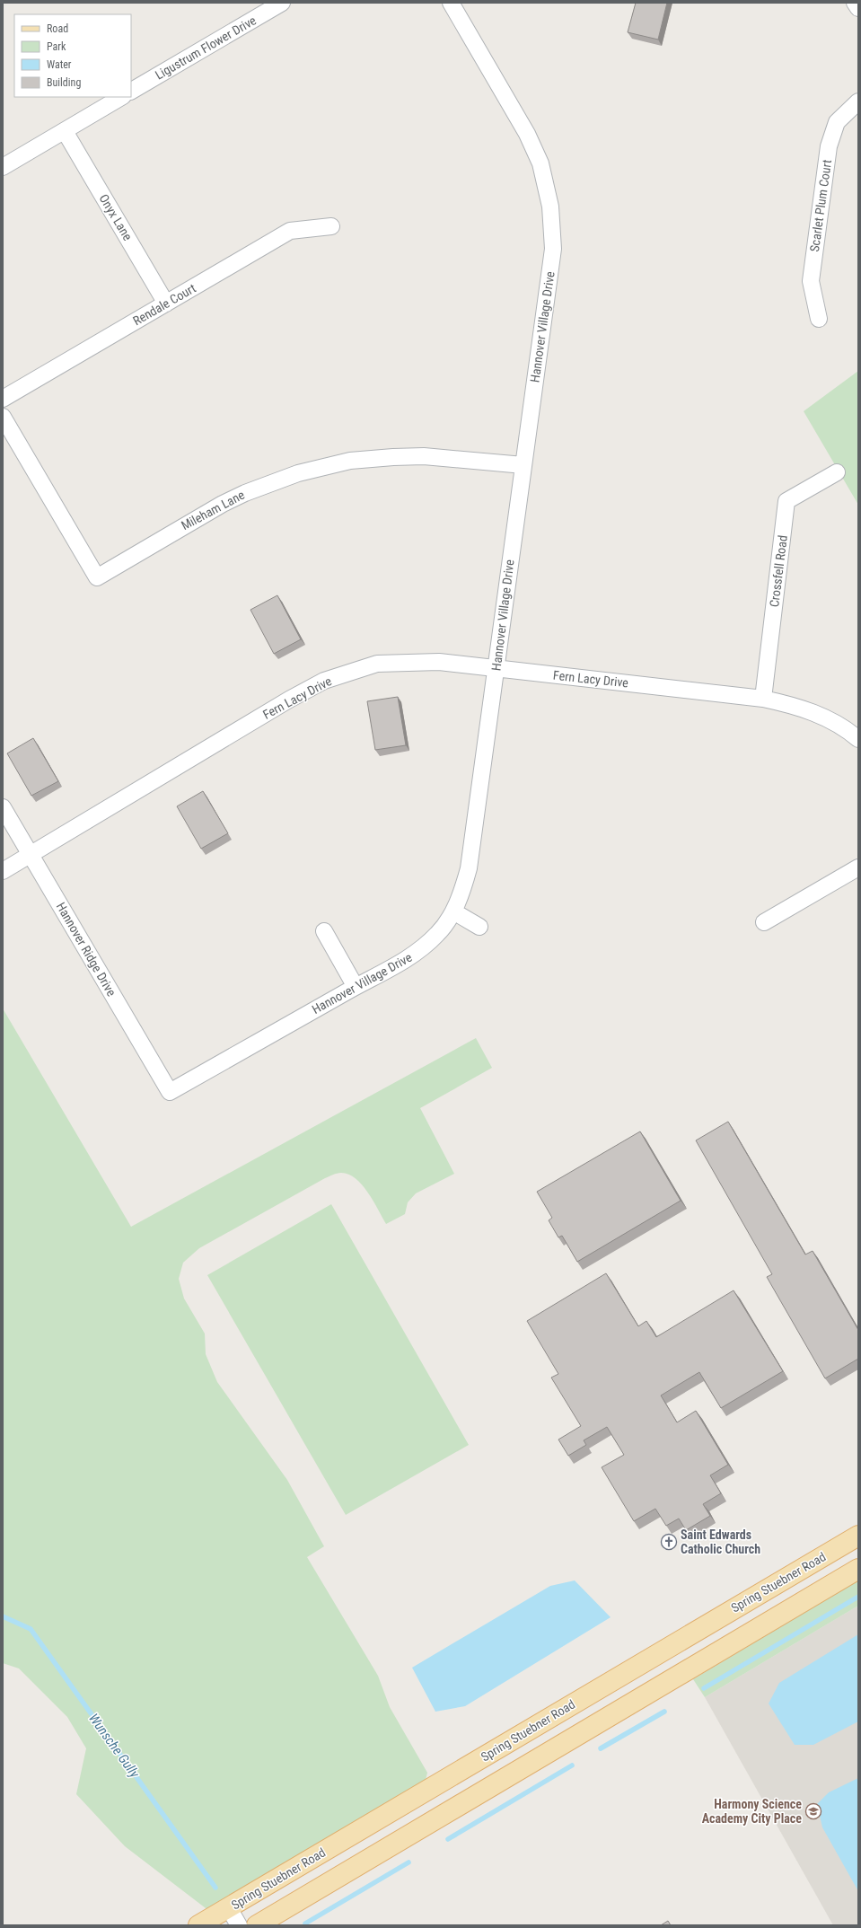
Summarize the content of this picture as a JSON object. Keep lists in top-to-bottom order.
{
  "streets": {
    "main road": ["Spring Stuebner Road"],
    "street": [
      "Ligustrum Flower Drive",
      "Scarlet Plum Court",
      "Onyx Lane",
      "Rendale Court",
      "Hannover Village Drive",
      "Mileham Lane",
      "Crossfell Road",
      "Fern Lacy Drive",
      "Hannover Ridge Drive"
    ]
  },
  "crossings": [
    ["Onyx Lane", "Rendale Court"],
    ["Hannover Village Drive", "Mileham Lane"],
    ["Hannover Village Drive", "Fern Lacy Drive"],
    ["Hannover Village Drive", "Hannover Ridge Drive"],
    ["Crossfell Road", "Fern Lacy Drive"],
    ["Fern Lacy Drive", "Hannover Ridge Drive"]
  ],
  "water": ["Wunsche Gully"],
  "places": {
    "church": ["Saint Edwards Catholic Church"],
    "school or university": ["Harmony Science Academy City Place"]
  },
  "legend": [
    "Road",
    "Park",
    "Water",
    "Building"
  ]
}
